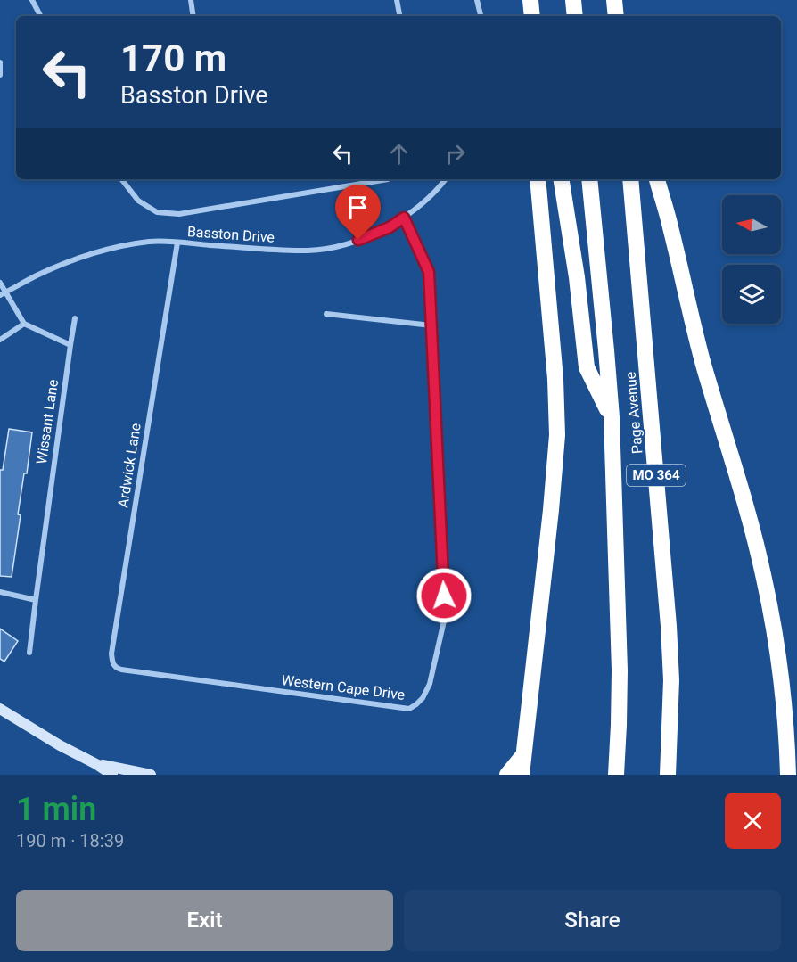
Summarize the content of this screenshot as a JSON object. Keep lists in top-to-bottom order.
{
  "streets": {
    "highway": ["Page Avenue", "MO 364"],
    "street": [
      "Basston Drive",
      "Wissant Lane",
      "Ardwick Lane",
      "Western Cape Drive"
    ]
  },
  "crossings": [
    ["Basston Drive", "Ardwick Lane"],
    ["Basston Drive", "Western Cape Drive"],
    ["Ardwick Lane", "Western Cape Drive"]
  ],
  "north": "left",
  "page": {
    "turn": ["170 m", "Basston Drive"],
    "heading": ["1 min", "190 m · 18:39"],
    "buttons": ["Exit", "Share"]
  }
}
